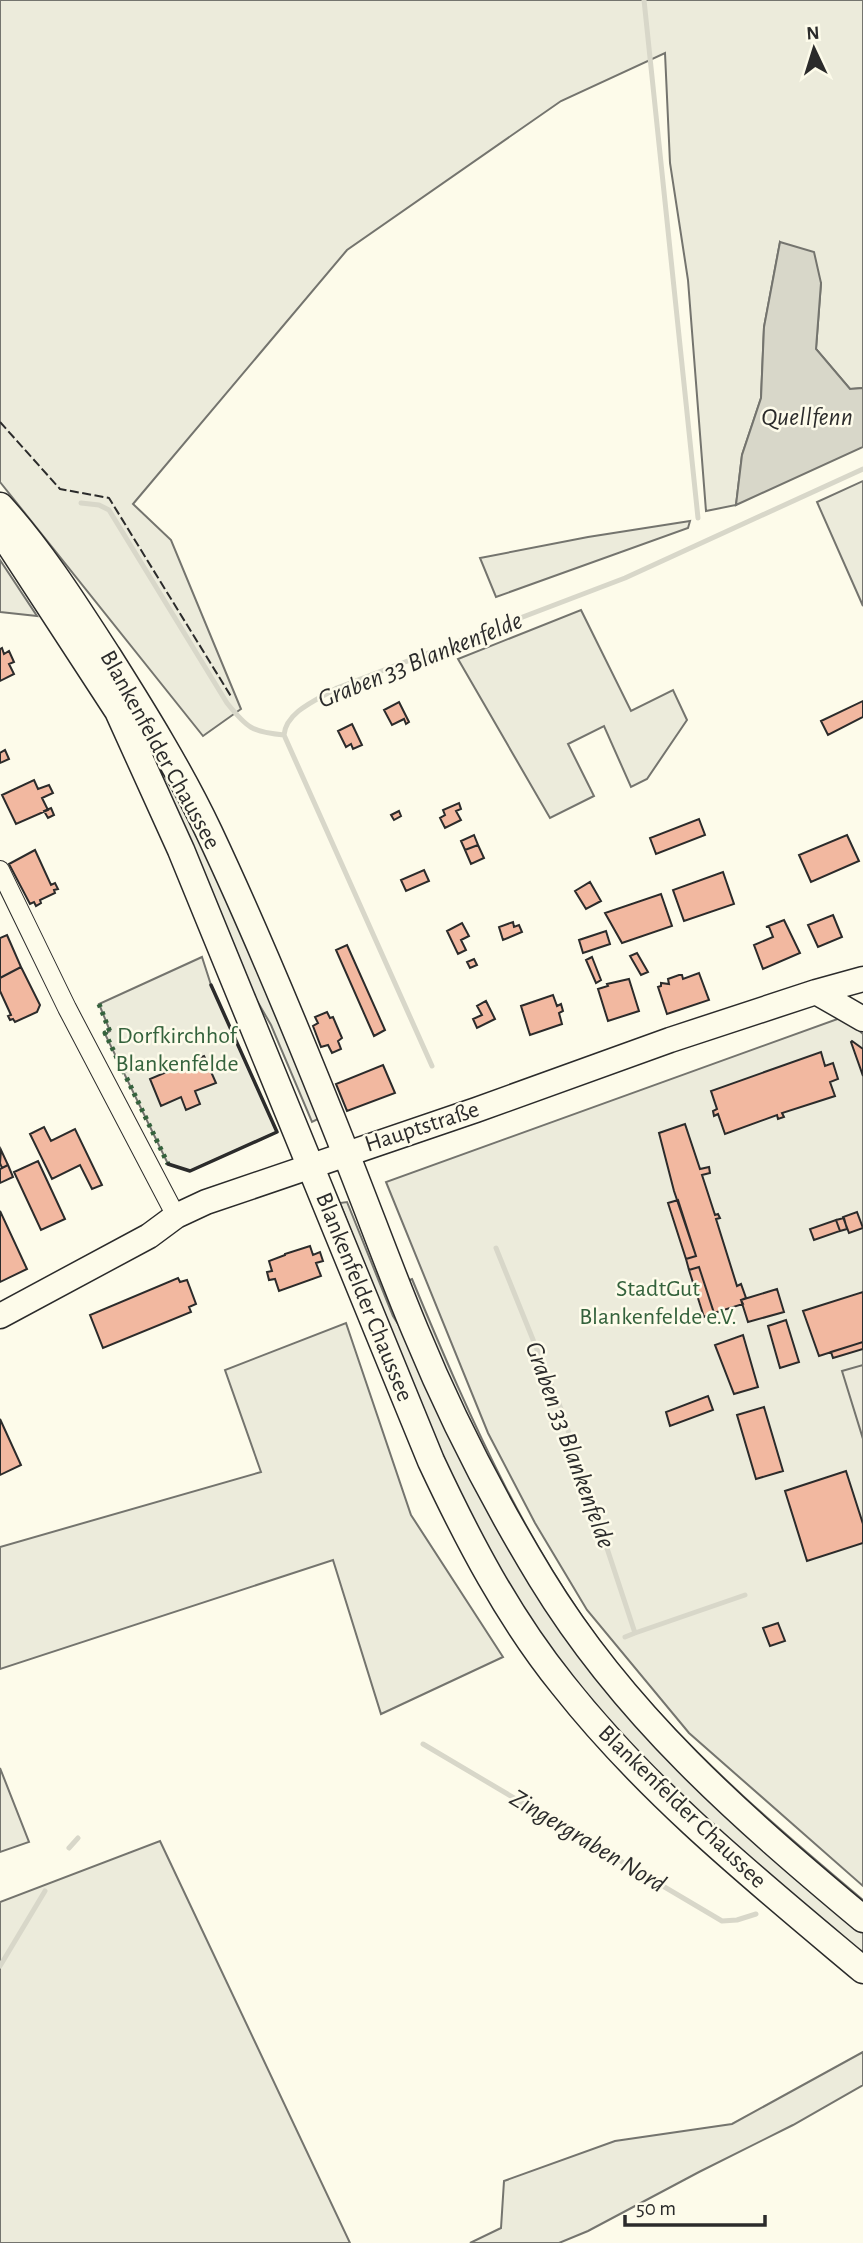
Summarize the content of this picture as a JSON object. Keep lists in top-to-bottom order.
{
  "streets": {
    "main road": ["Blankenfelder Chaussee"],
    "street": ["Hauptstraße"]
  },
  "crossings": [
    ["Blankenfelder Chaussee", "Hauptstraße"]
  ],
  "water": ["Quellfenn", "Graben 33 Blankenfelde", "Zingergraben Nord"],
  "parks": ["Dorfkirchhof Blankenfelde", "StadtGut Blankenfelde e.V."],
  "scale_bar": "50 m",
  "north": "top"
}
